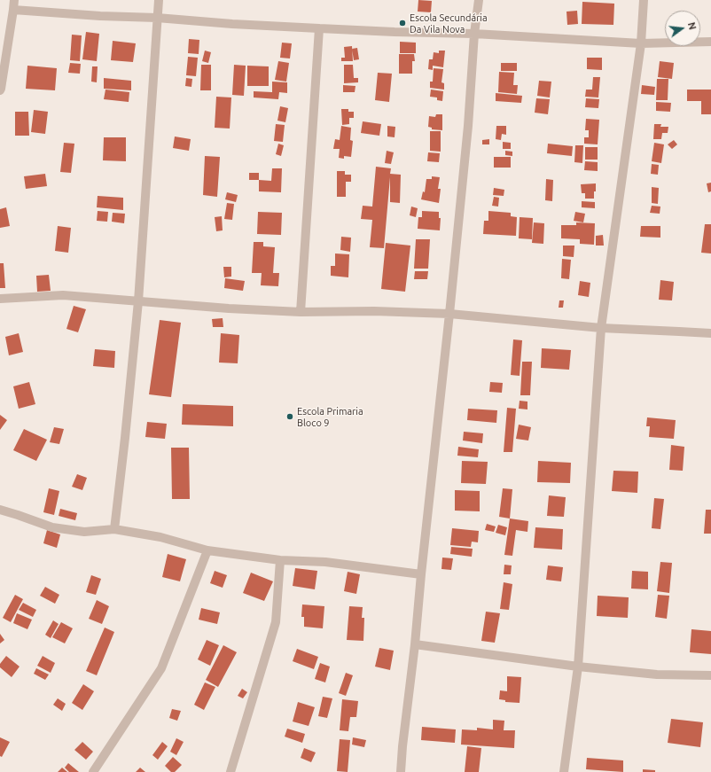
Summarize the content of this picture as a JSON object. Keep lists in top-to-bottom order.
{
  "places": ["Escola Secundária Da Vila Nova", "Escola Primaria Bloco 9"],
  "north": "right"
}
